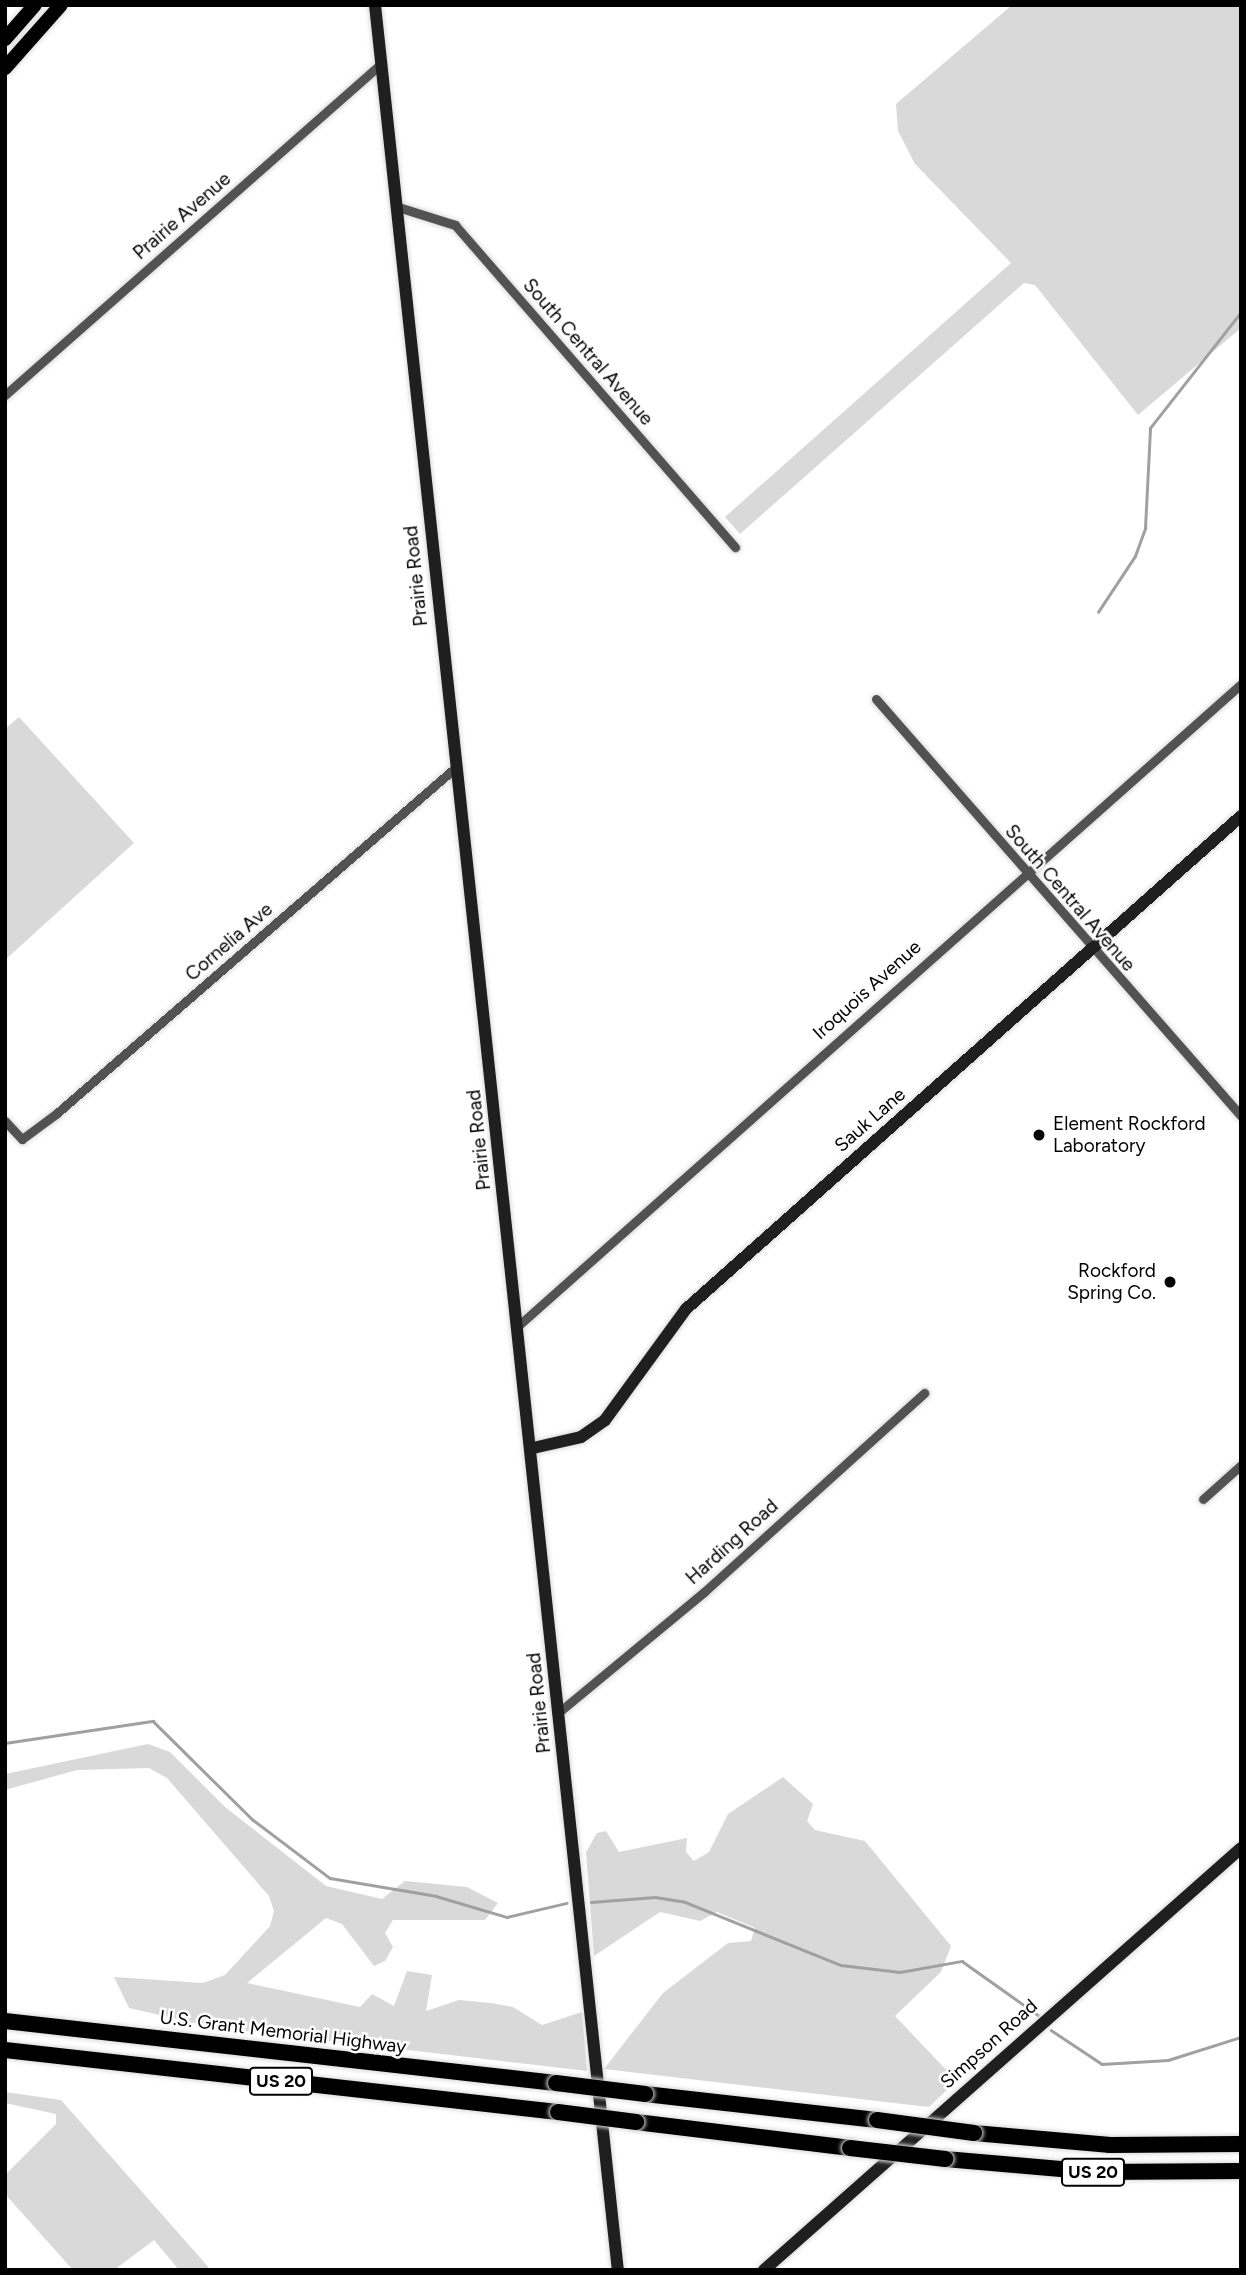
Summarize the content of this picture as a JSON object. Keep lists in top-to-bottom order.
{
  "streets": {
    "highway": ["U.S. Grant Memorial Highway", "US 20"],
    "street": [
      "Prairie Avenue",
      "South Central Avenue",
      "Prairie Road",
      "Cornelia Ave",
      "Iroquois Avenue",
      "Sauk Lane",
      "Harding Road",
      "Simpson Road"
    ]
  },
  "crossings": [
    ["Prairie Avenue", "Prairie Road"],
    ["South Central Avenue", "Prairie Road"],
    ["South Central Avenue", "Iroquois Avenue"],
    ["South Central Avenue", "Sauk Lane"],
    ["Prairie Road", "Cornelia Ave"],
    ["Prairie Road", "Iroquois Avenue"],
    ["Prairie Road", "Sauk Lane"],
    ["Prairie Road", "Harding Road"]
  ],
  "places": ["Element Rockford Laboratory", "Rockford Spring Co."]
}
